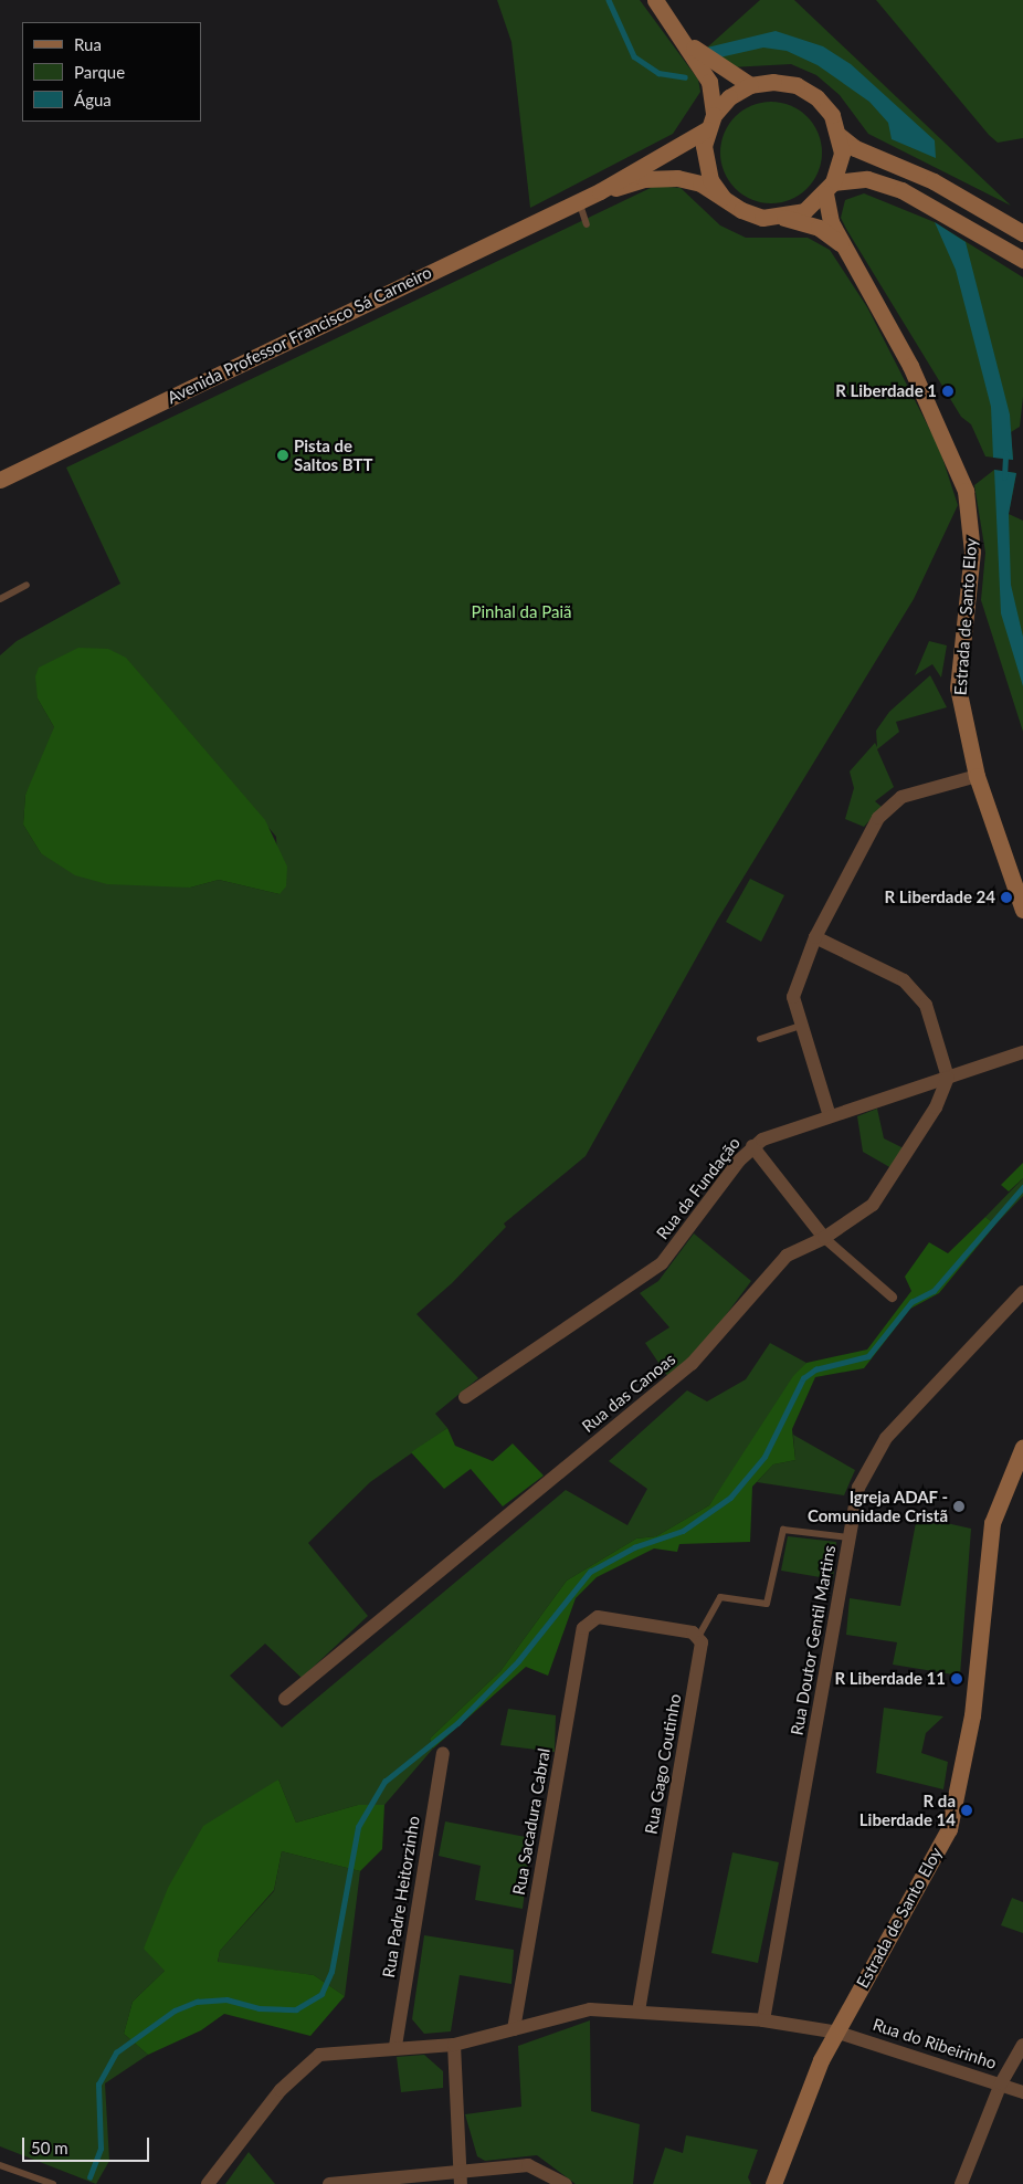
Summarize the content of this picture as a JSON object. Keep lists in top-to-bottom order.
{
  "streets": {
    "main road": ["Avenida Professor Francisco Sá Carneiro", "Estrada de Santo Eloy"],
    "street": [
      "Rua da Fundação",
      "Rua das Canoas",
      "Rua Doutor Gentil Martins",
      "Rua Gago Coutinho",
      "Rua Sacadura Cabral",
      "Rua Padre Heitorzinho",
      "Rua do Ribeirinho"
    ]
  },
  "crossings": [
    ["Estrada de Santo Eloy", "Rua do Ribeirinho"],
    ["Rua da Fundação", "Rua das Canoas"],
    ["Rua Doutor Gentil Martins", "Rua do Ribeirinho"],
    ["Rua Gago Coutinho", "Rua Sacadura Cabral"],
    ["Rua Gago Coutinho", "Rua do Ribeirinho"],
    ["Rua Sacadura Cabral", "Rua do Ribeirinho"],
    ["Rua Padre Heitorzinho", "Rua do Ribeirinho"]
  ],
  "parks": ["Pinhal da Paiã"],
  "places": [
    "R Liberdade 1",
    "Pista de Saltos BTT",
    "R Liberdade 24",
    "Igreja ADAF - Comunidade Cristã",
    "R Liberdade 11",
    "R da Liberdade 14"
  ],
  "legend": ["Rua", "Parque", "Água"],
  "scale_bar": "50 m"
}
